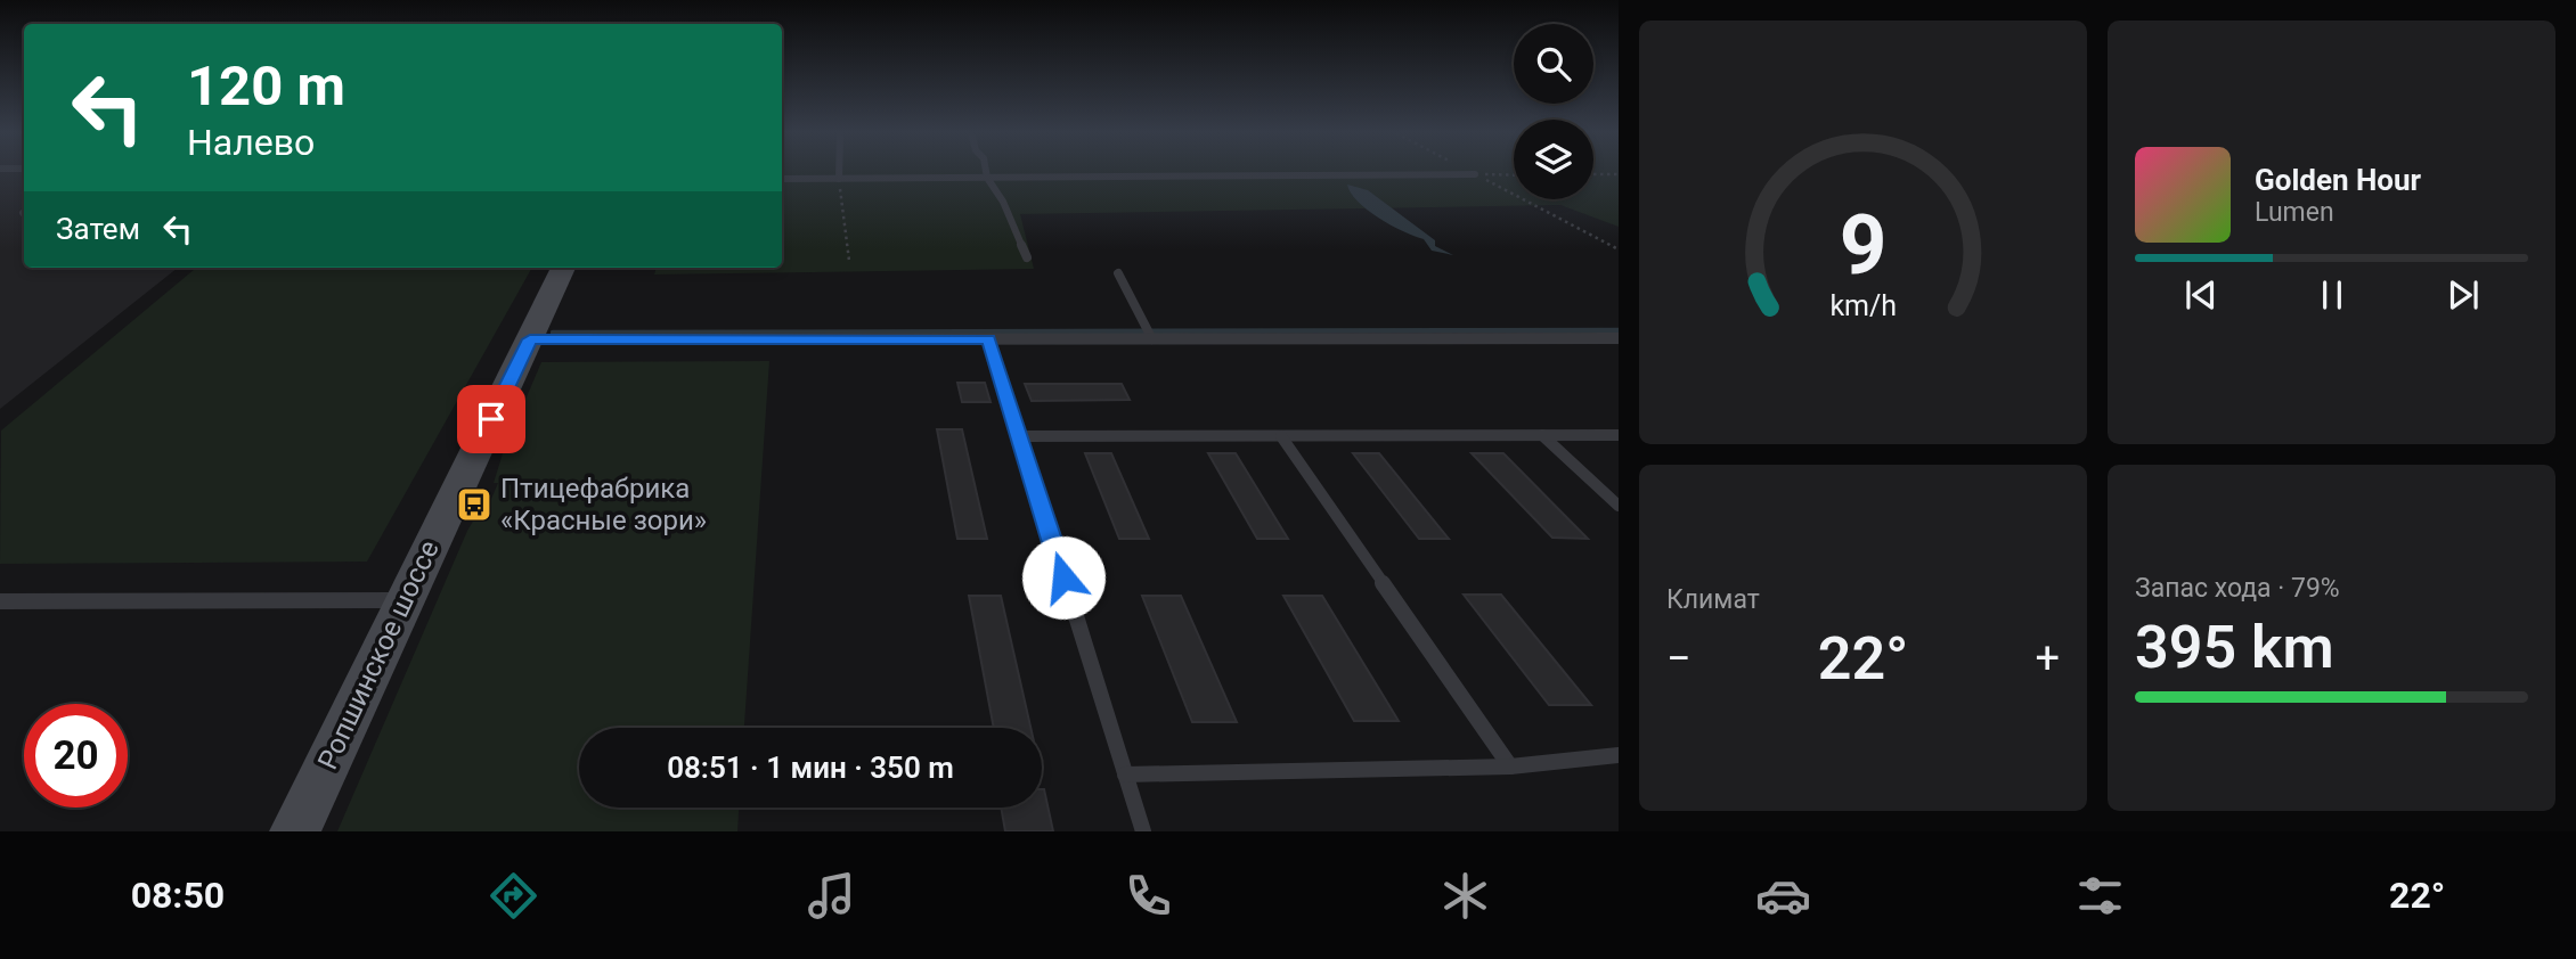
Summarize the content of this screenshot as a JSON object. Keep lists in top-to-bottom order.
{
  "streets": {
    "main road": ["Ропшинское шоссе"]
  },
  "places": {
    "bus stop": ["Птицефабрика «Красные зори»"]
  },
  "page": {
    "turn": ["120 m", "Налево"],
    "song": ["Golden Hour", "Lumen"],
    "then": "Затем",
    "tile": [
      "Климат",
      ["Запас хода · 79%", "395 km"]
    ],
    "heat": ["−", "22°", "+"],
    "limit": "20",
    "trip": "08:51 · 1 мин · 350 m",
    "tabs": ["08:50", "22°"],
    "gauge": ["9", "km/h"]
  }
}
